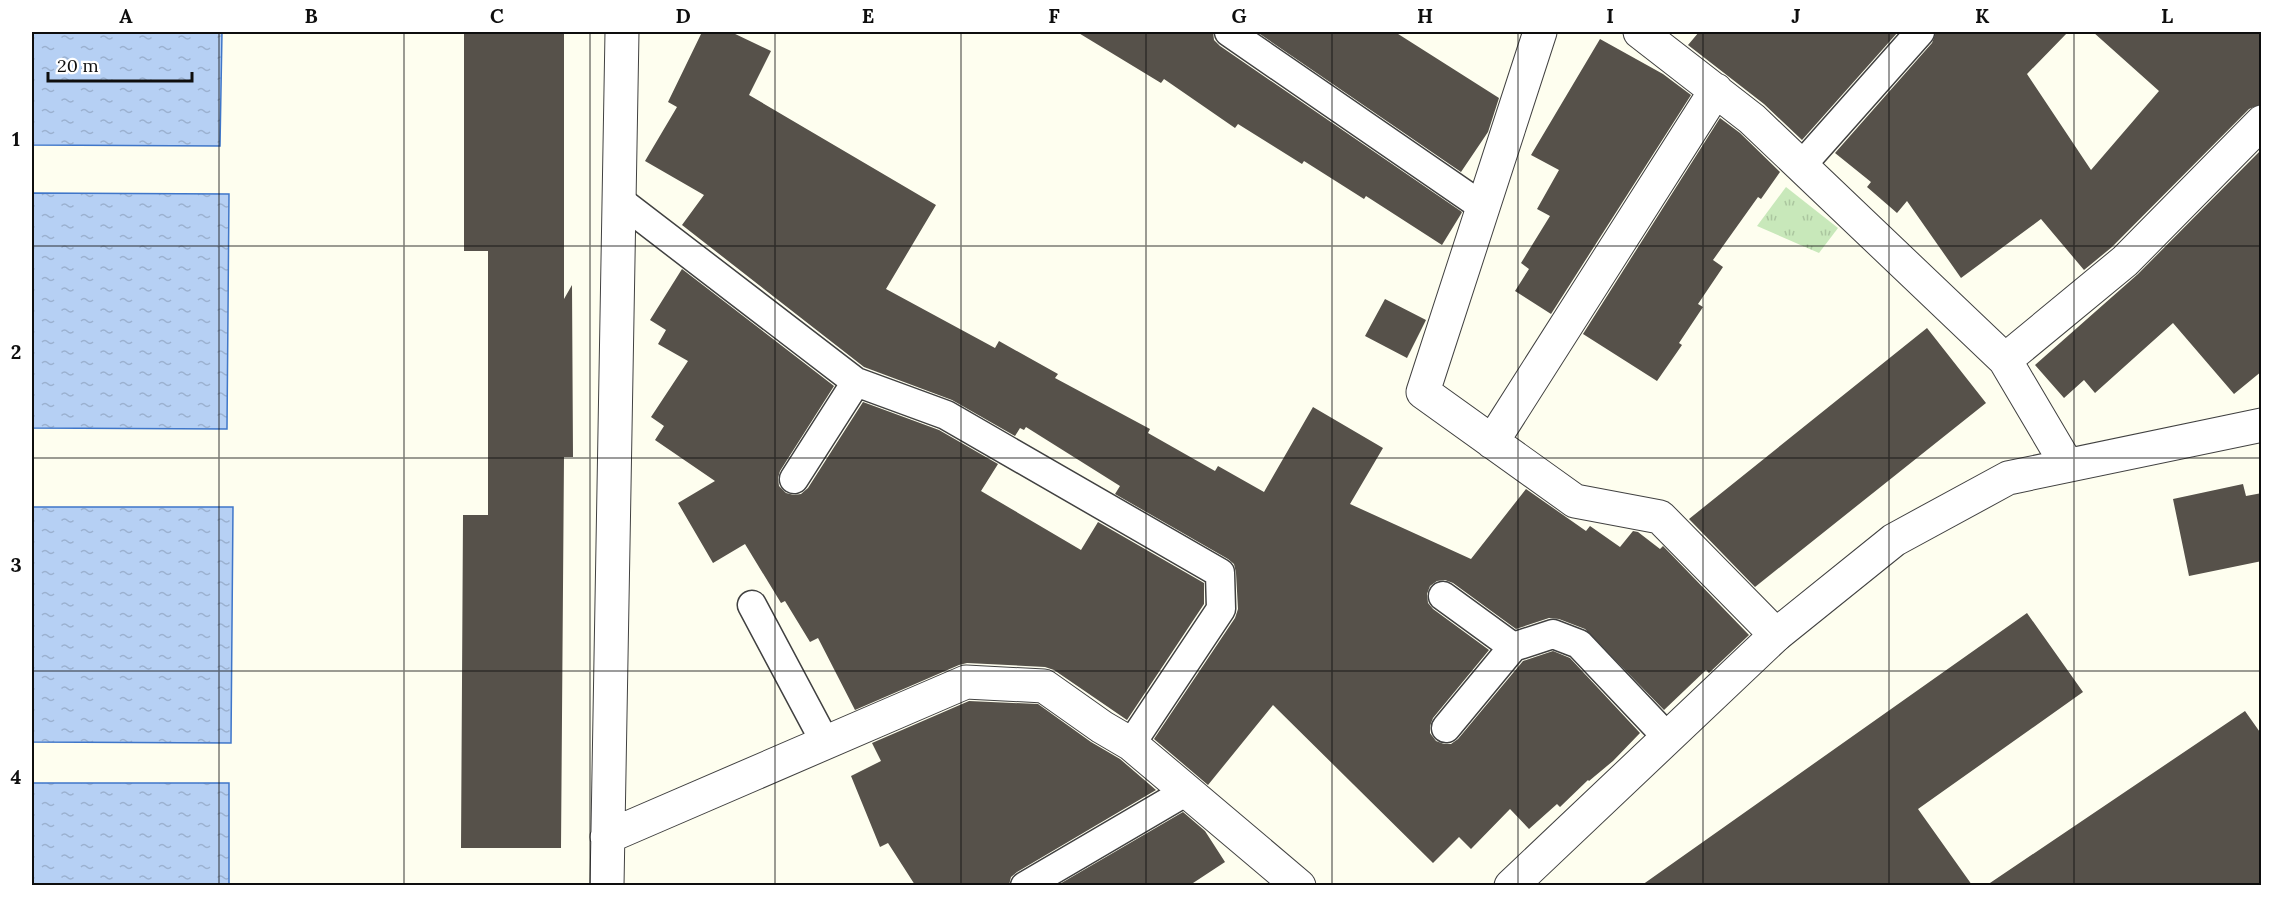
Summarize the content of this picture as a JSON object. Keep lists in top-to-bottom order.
{
  "scale_bar": "20 m",
  "grid": {
    "columns": [
      "A",
      "B",
      "C",
      "D",
      "E",
      "F",
      "G",
      "H",
      "I",
      "J",
      "K",
      "L"
    ],
    "rows": [
      "1",
      "2",
      "3",
      "4"
    ]
  }
}
